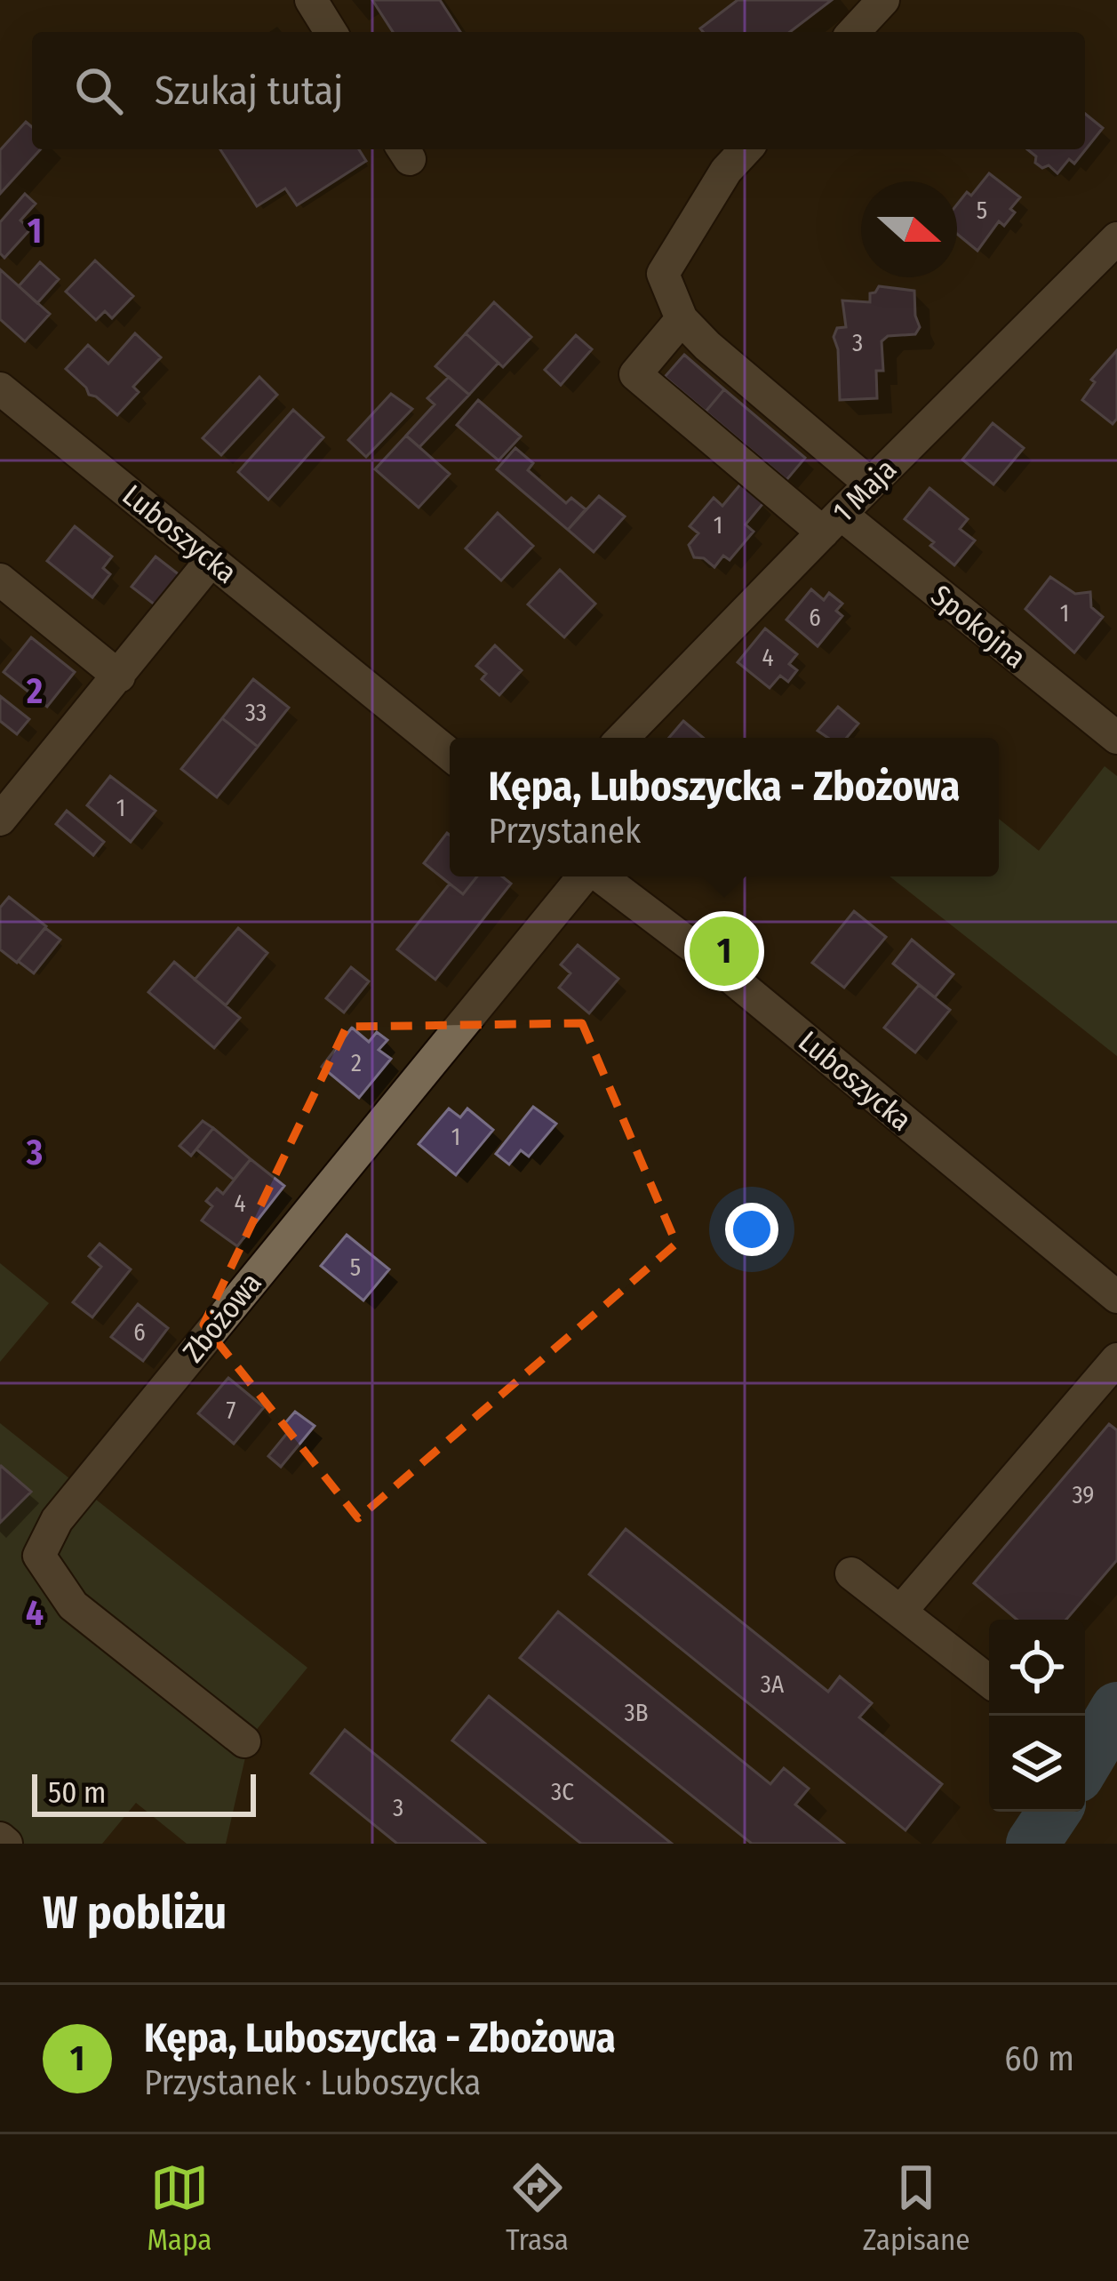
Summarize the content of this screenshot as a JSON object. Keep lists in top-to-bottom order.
{
  "streets": {
    "street": [
      "1 Maja",
      "Luboszycka",
      "Spokojna",
      "Zbożowa"
    ]
  },
  "crossings": [
    ["1 Maja", "Spokojna"]
  ],
  "house_numbers": [
    "5",
    "3",
    "1",
    "1",
    "6",
    "4",
    "33",
    "1",
    "2",
    "1",
    "4",
    "5",
    "6",
    "7",
    "39",
    "3A",
    "3B",
    "3C",
    "3"
  ],
  "scale_bar": "50 m",
  "north": "right",
  "page": {
    "search": "Szukaj tutaj",
    "popup": ["Kępa, Luboszycka - Zbożowa", "Przystanek"],
    "pins": "1",
    "scale": "50 m",
    "heading": "W pobliżu",
    "list": [
      {
        "mark": "1",
        "name": "Kępa, Luboszycka - Zbożowa",
        "note": "Przystanek · Luboszycka",
        "value": "60 m"
      }
    ],
    "nav": ["Mapa", "Trasa", "Zapisane"]
  },
  "grid": {
    "rows": [
      "1",
      "2",
      "3",
      "4"
    ]
  }
}
